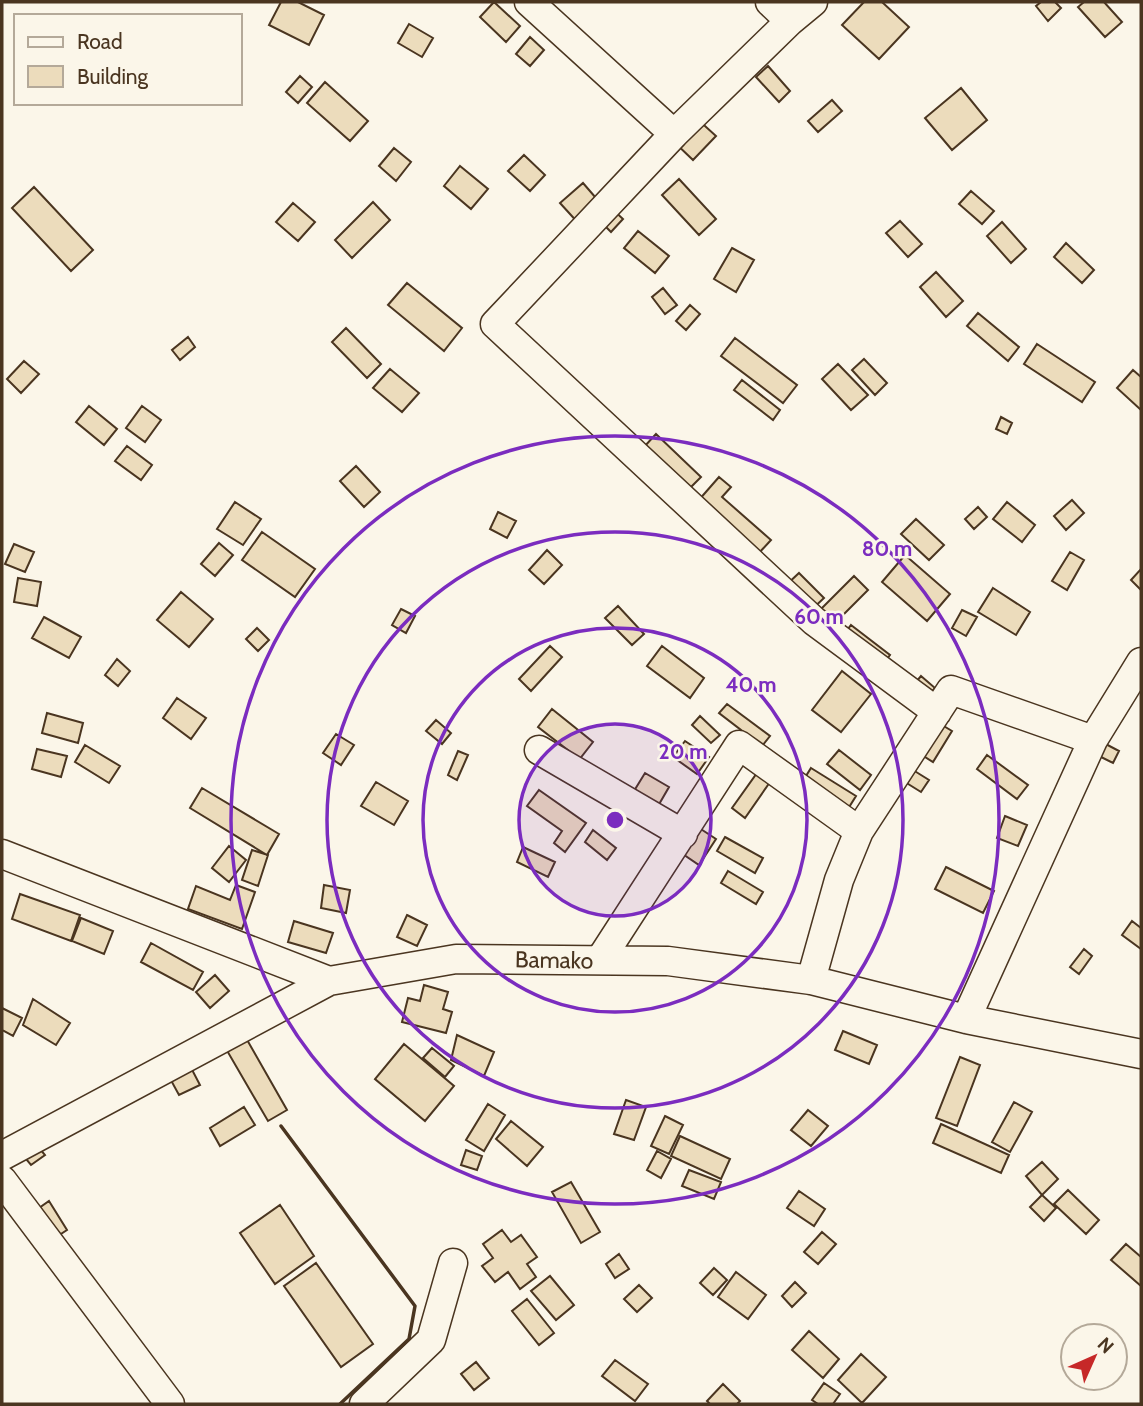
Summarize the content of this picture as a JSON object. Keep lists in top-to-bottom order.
{
  "streets": {
    "street": ["Bamako"]
  },
  "legend": ["Road", "Building"],
  "north": "top right",
  "rings": [
    "80 m",
    "60 m",
    "40 m",
    "20 m"
  ]
}
